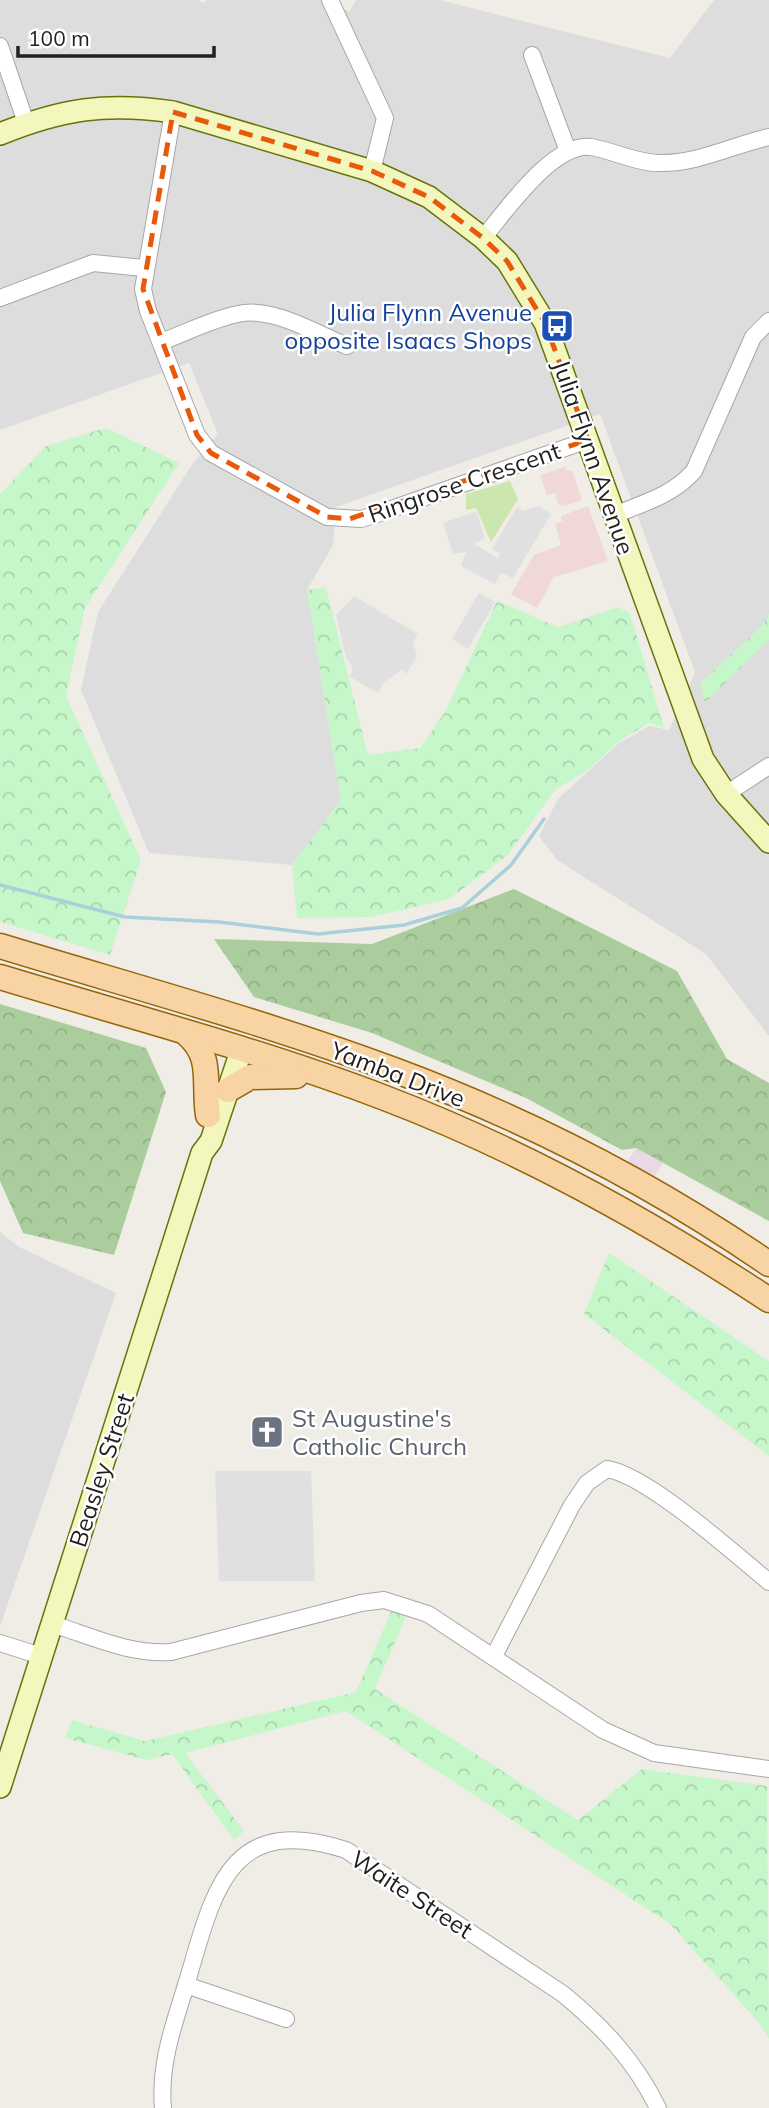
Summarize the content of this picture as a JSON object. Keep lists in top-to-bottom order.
{
  "streets": {
    "main road": ["Yamba Drive"],
    "street": [
      "Julia Flynn Avenue",
      "Ringrose Crescent",
      "Beasley Street",
      "Waite Street"
    ]
  },
  "crossings": [
    ["Julia Flynn Avenue", "Ringrose Crescent"]
  ],
  "places": {
    "bus stop": ["Julia Flynn Avenue opposite Isaacs Shops"],
    "church": ["St Augustine's Catholic Church"]
  },
  "scale_bar": "100 m"
}
